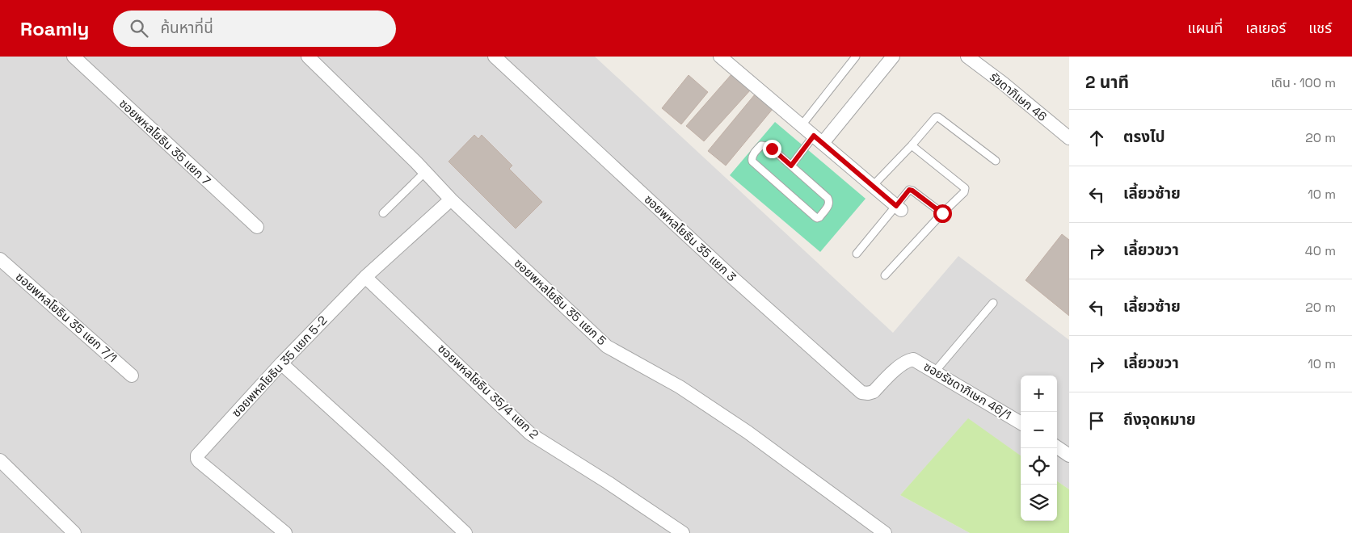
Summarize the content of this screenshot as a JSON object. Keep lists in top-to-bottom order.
{
  "streets": {
    "street": [
      "รัชดาภิเษก 46",
      "ซอยพหลโยธิน 35 แยก 7",
      "ซอยพหลโยธิน 35 แยก 3",
      "ซอยพหลโยธิน 35 แยก 5",
      "ซอยพหลโยธิน 35 แยก 7/1",
      "ซอยพหลโยธิน 35 แยก 5-2",
      "ซอยรัชดาภิเษก 46/1",
      "ซอยพหลโยธิน 35/4 แยก 2"
    ]
  },
  "crossings": [
    ["ซอยพหลโยธิน 35 แยก 3", "ซอยรัชดาภิเษก 46/1"],
    ["ซอยพหลโยธิน 35 แยก 5", "ซอยพหลโยธิน 35 แยก 5-2"],
    ["ซอยพหลโยธิน 35 แยก 5-2", "ซอยพหลโยธิน 35/4 แยก 2"]
  ],
  "page": {
    "header": "Roamly",
    "search": "ค้นหาที่นี่",
    "nav": ["แผนที่", "เลเยอร์", "แชร์"],
    "heading": ["2 นาที", "เดิน · 100 m"],
    "list": [
      ["ตรงไป", "20 m"],
      ["เลี้ยวซ้าย", "10 m"],
      ["เลี้ยวขวา", "40 m"],
      ["เลี้ยวซ้าย", "20 m"],
      ["เลี้ยวขวา", "10 m"],
      "ถึงจุดหมาย"
    ],
    "map_buttons": ["+", "−"]
  }
}
